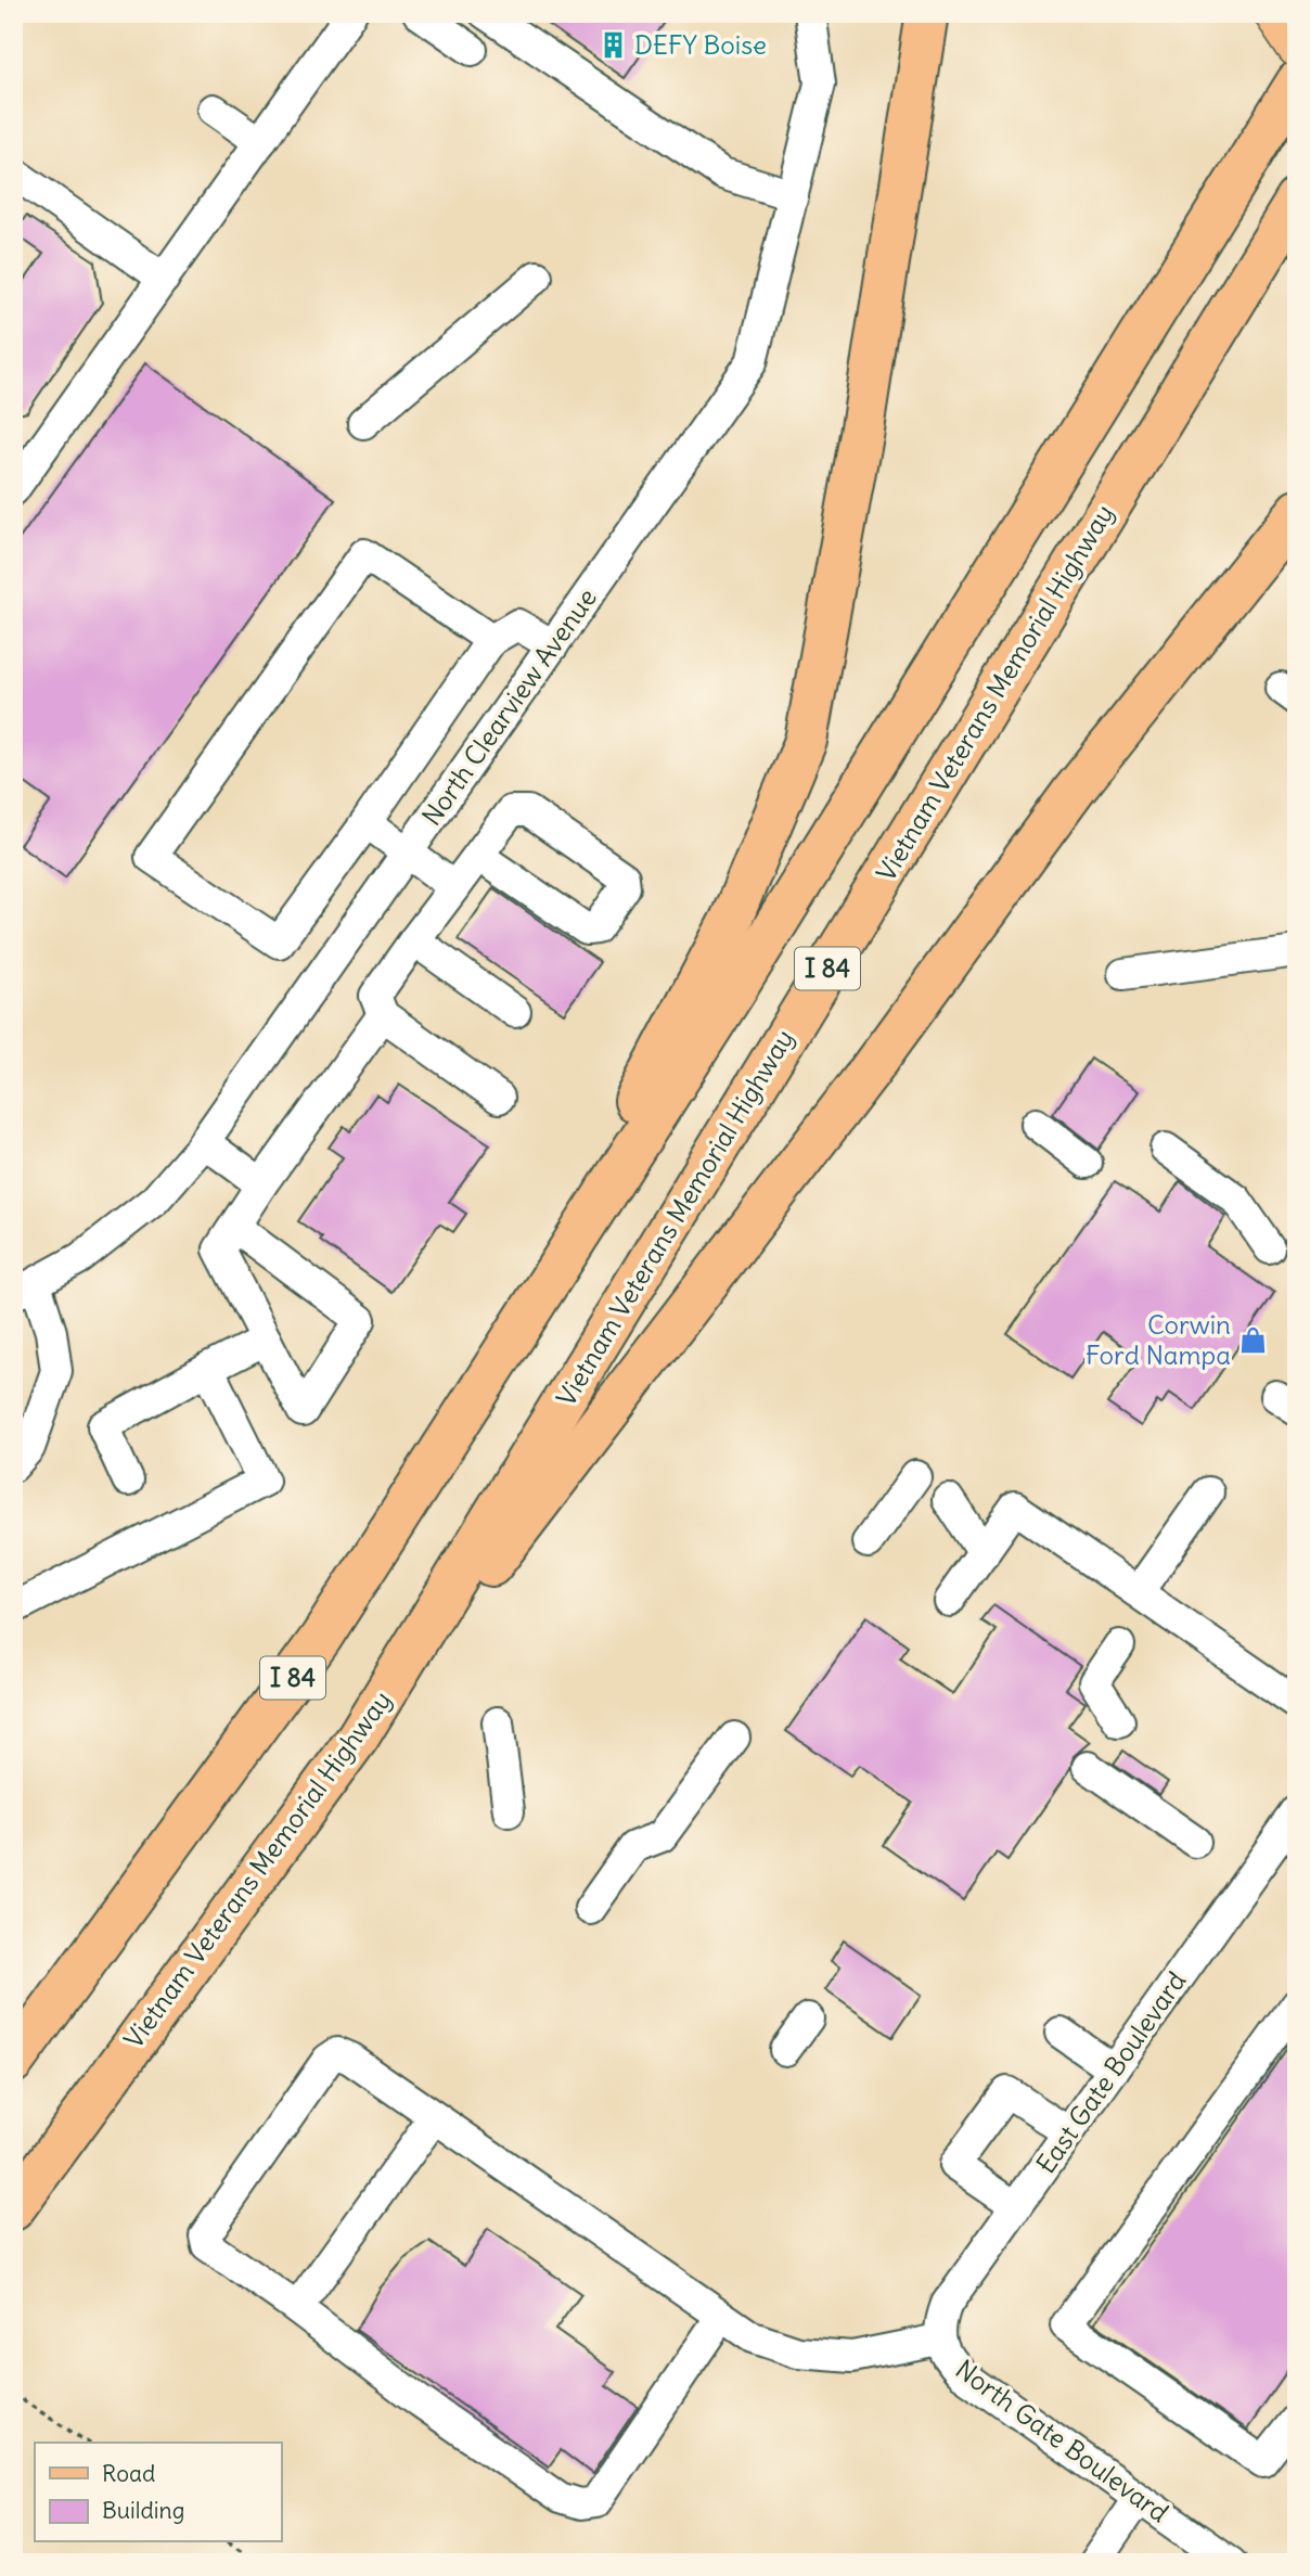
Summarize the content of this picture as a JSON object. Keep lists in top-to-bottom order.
{
  "streets": {
    "highway": ["Vietnam Veterans Memorial Highway", "I 84"],
    "street": ["North Clearview Avenue", "East Gate Boulevard", "North Gate Boulevard"]
  },
  "crossings": [
    ["East Gate Boulevard", "North Gate Boulevard"]
  ],
  "places": {
    "building": ["DEFY Boise"],
    "shop": ["Corwin Ford Nampa"]
  },
  "legend": ["Road", "Building"]
}
